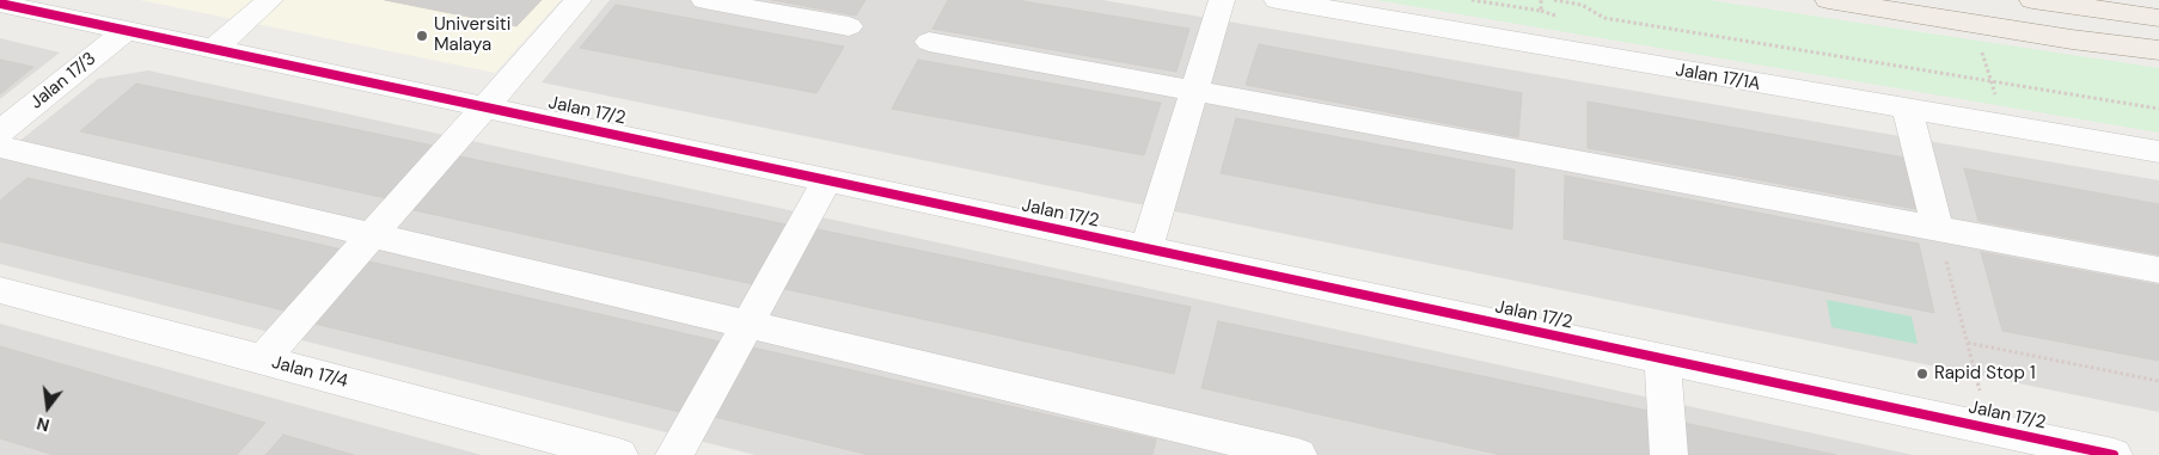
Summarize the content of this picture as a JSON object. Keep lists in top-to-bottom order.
{
  "streets": {
    "street": [
      "Jalan 17/1A",
      "Jalan 17/3",
      "Jalan 17/2",
      "Jalan 17/4"
    ]
  },
  "crossings": [
    ["Jalan 17/3", "Jalan 17/2"]
  ],
  "places": ["Universiti Malaya", "Rapid Stop 1"],
  "north": "bottom"
}
